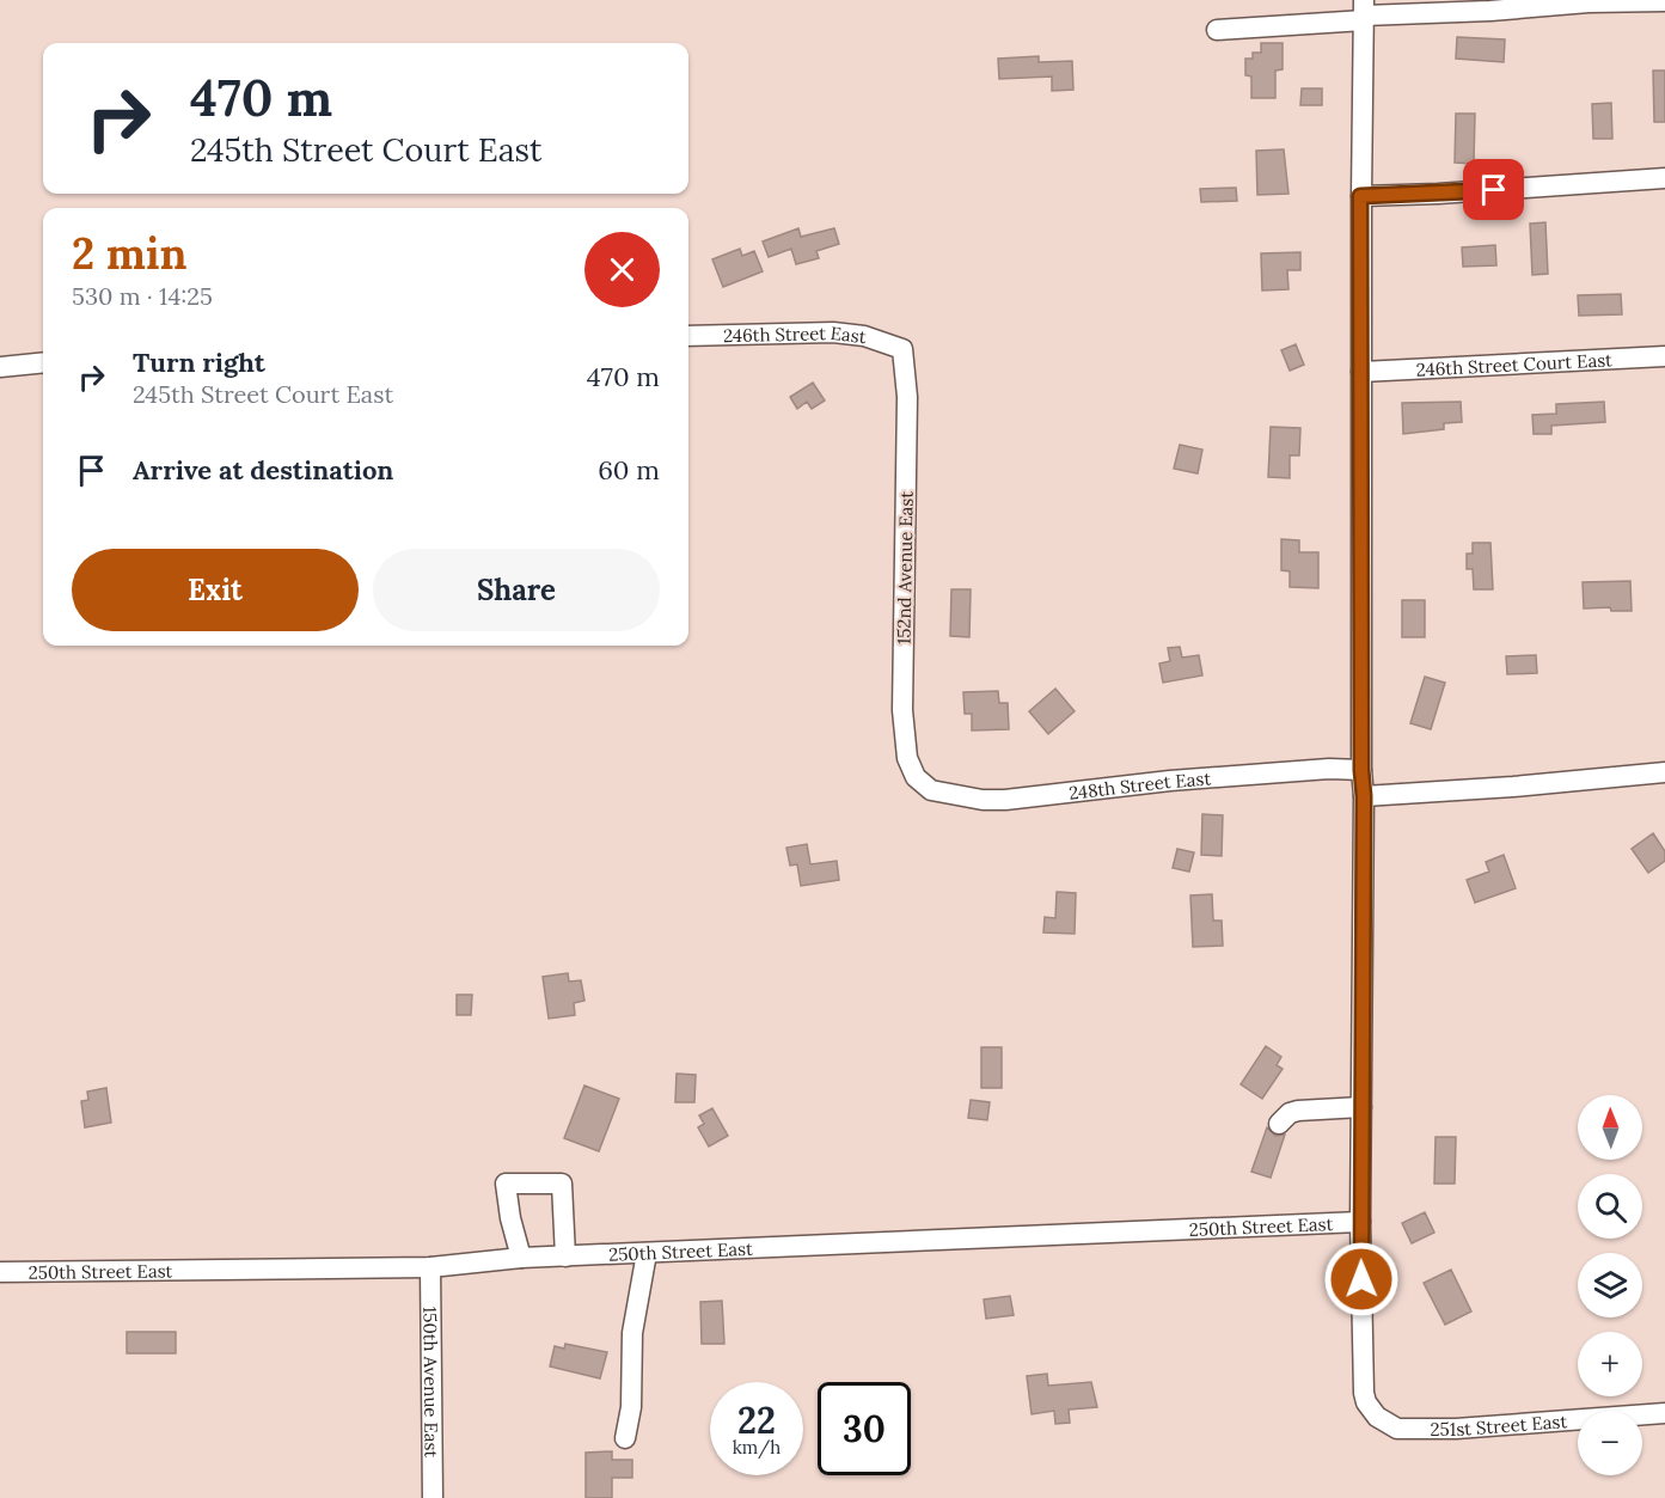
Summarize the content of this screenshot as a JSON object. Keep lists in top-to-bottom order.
{
  "streets": {
    "street": [
      "246th Street East",
      "246th Street Court East",
      "152nd Avenue East",
      "248th Street East",
      "250th Street East",
      "150th Avenue East",
      "251st Street East"
    ]
  },
  "crossings": [
    ["246th Street East", "152nd Avenue East"],
    ["152nd Avenue East", "248th Street East"],
    ["250th Street East", "150th Avenue East"],
    ["250th Street East", "251st Street East"]
  ],
  "north": "top",
  "page": {
    "turn": ["470 m", "245th Street Court East"],
    "heading": ["2 min", "530 m · 14:25"],
    "list": [
      {
        "name": "Turn right",
        "note": "245th Street Court East",
        "value": "470 m"
      },
      {
        "name": "Arrive at destination",
        "value": "60 m"
      }
    ],
    "buttons": ["Exit", "Share"],
    "map_buttons": ["+", "−"],
    "speed": "22 km/h",
    "limit": "30"
  }
}
